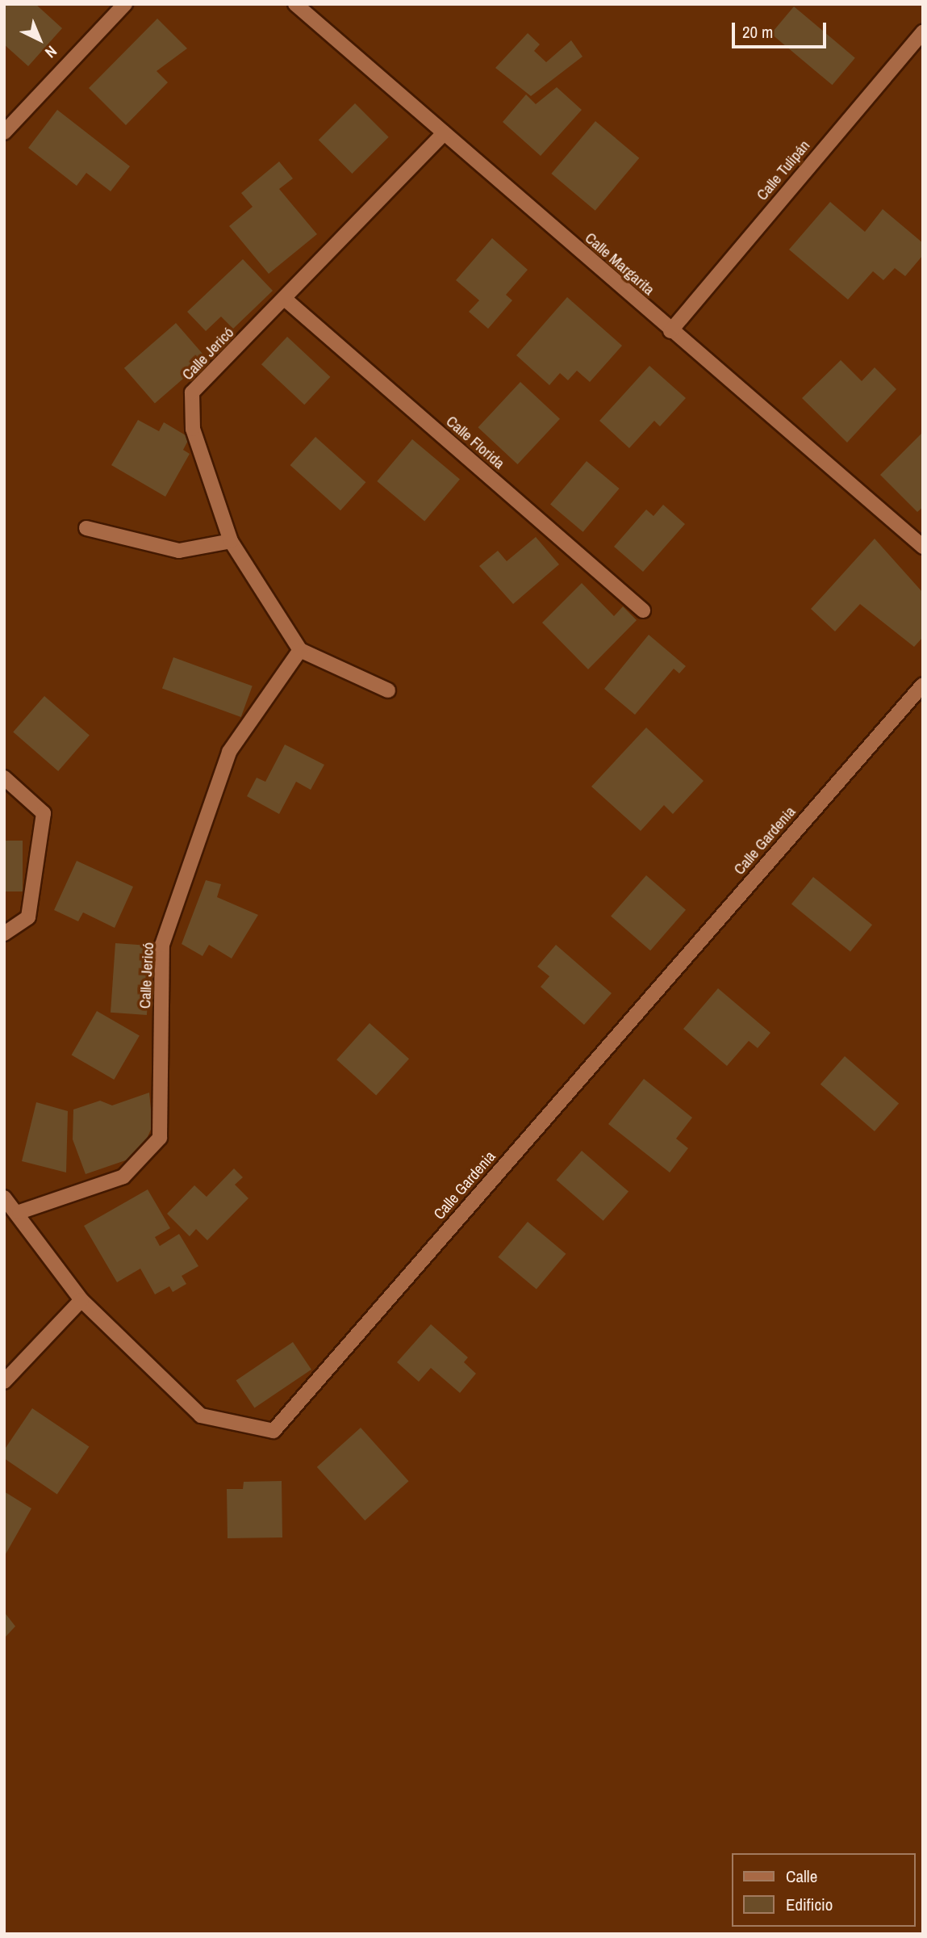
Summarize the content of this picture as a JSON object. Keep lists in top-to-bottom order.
{
  "streets": {
    "street": [
      "Calle Tulipán",
      "Calle Margarita",
      "Calle Jericó",
      "Calle Florida",
      "Calle Gardenia"
    ]
  },
  "crossings": [
    ["Calle Tulipán", "Calle Margarita"],
    ["Calle Margarita", "Calle Jericó"],
    ["Calle Jericó", "Calle Florida"],
    ["Calle Jericó", "Calle Gardenia"]
  ],
  "legend": ["Calle", "Edificio"],
  "scale_bar": "20 m",
  "north": "bottom right"
}
